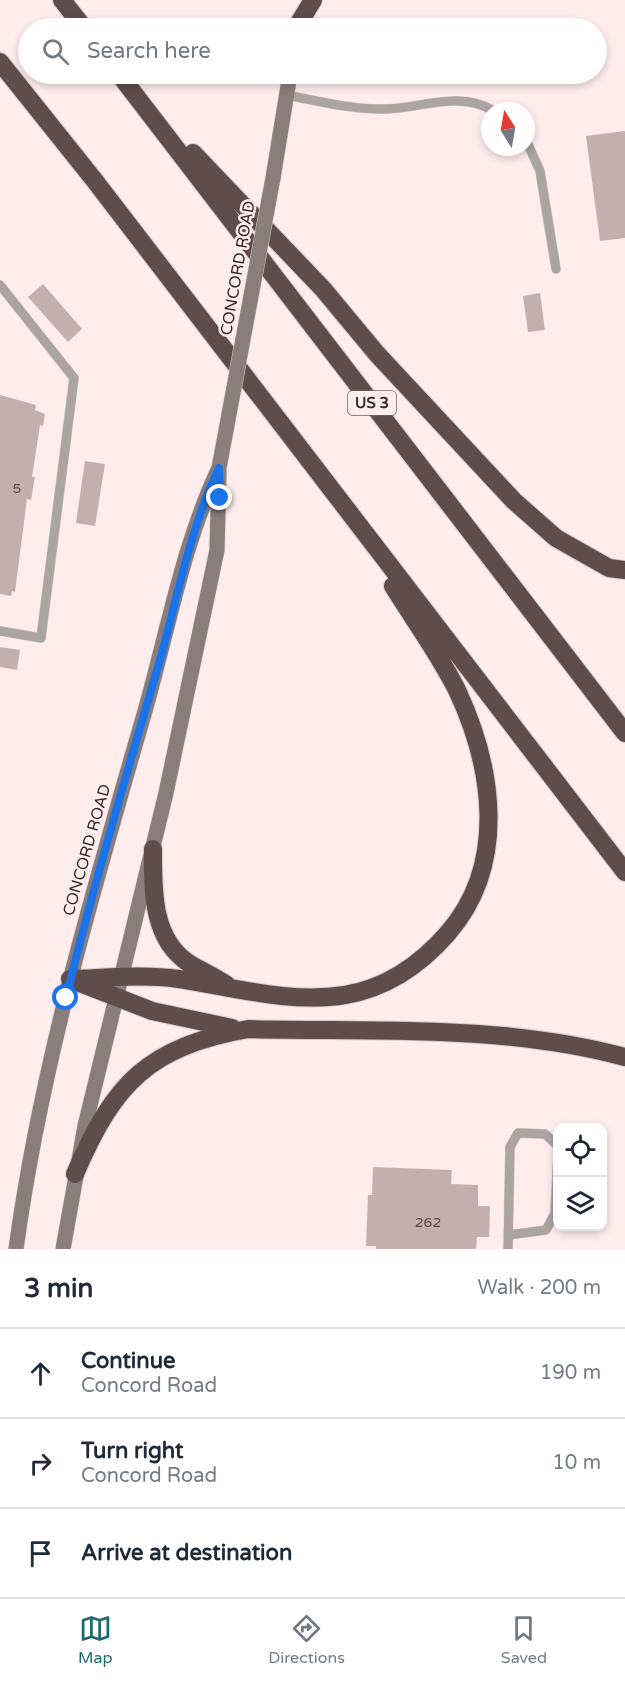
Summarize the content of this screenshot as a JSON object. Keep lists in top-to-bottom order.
{
  "streets": {
    "highway": ["US 3"],
    "main road": ["CONCORD ROAD"]
  },
  "house_numbers": ["5", "262"],
  "north": "top",
  "page": {
    "search": "Search here",
    "heading": ["3 min", "Walk · 200 m"],
    "list": [
      ["Continue", "Concord Road", "190 m"],
      ["Turn right", "Concord Road", "10 m"],
      "Arrive at destination"
    ],
    "nav": ["Map", "Directions", "Saved"]
  }
}
